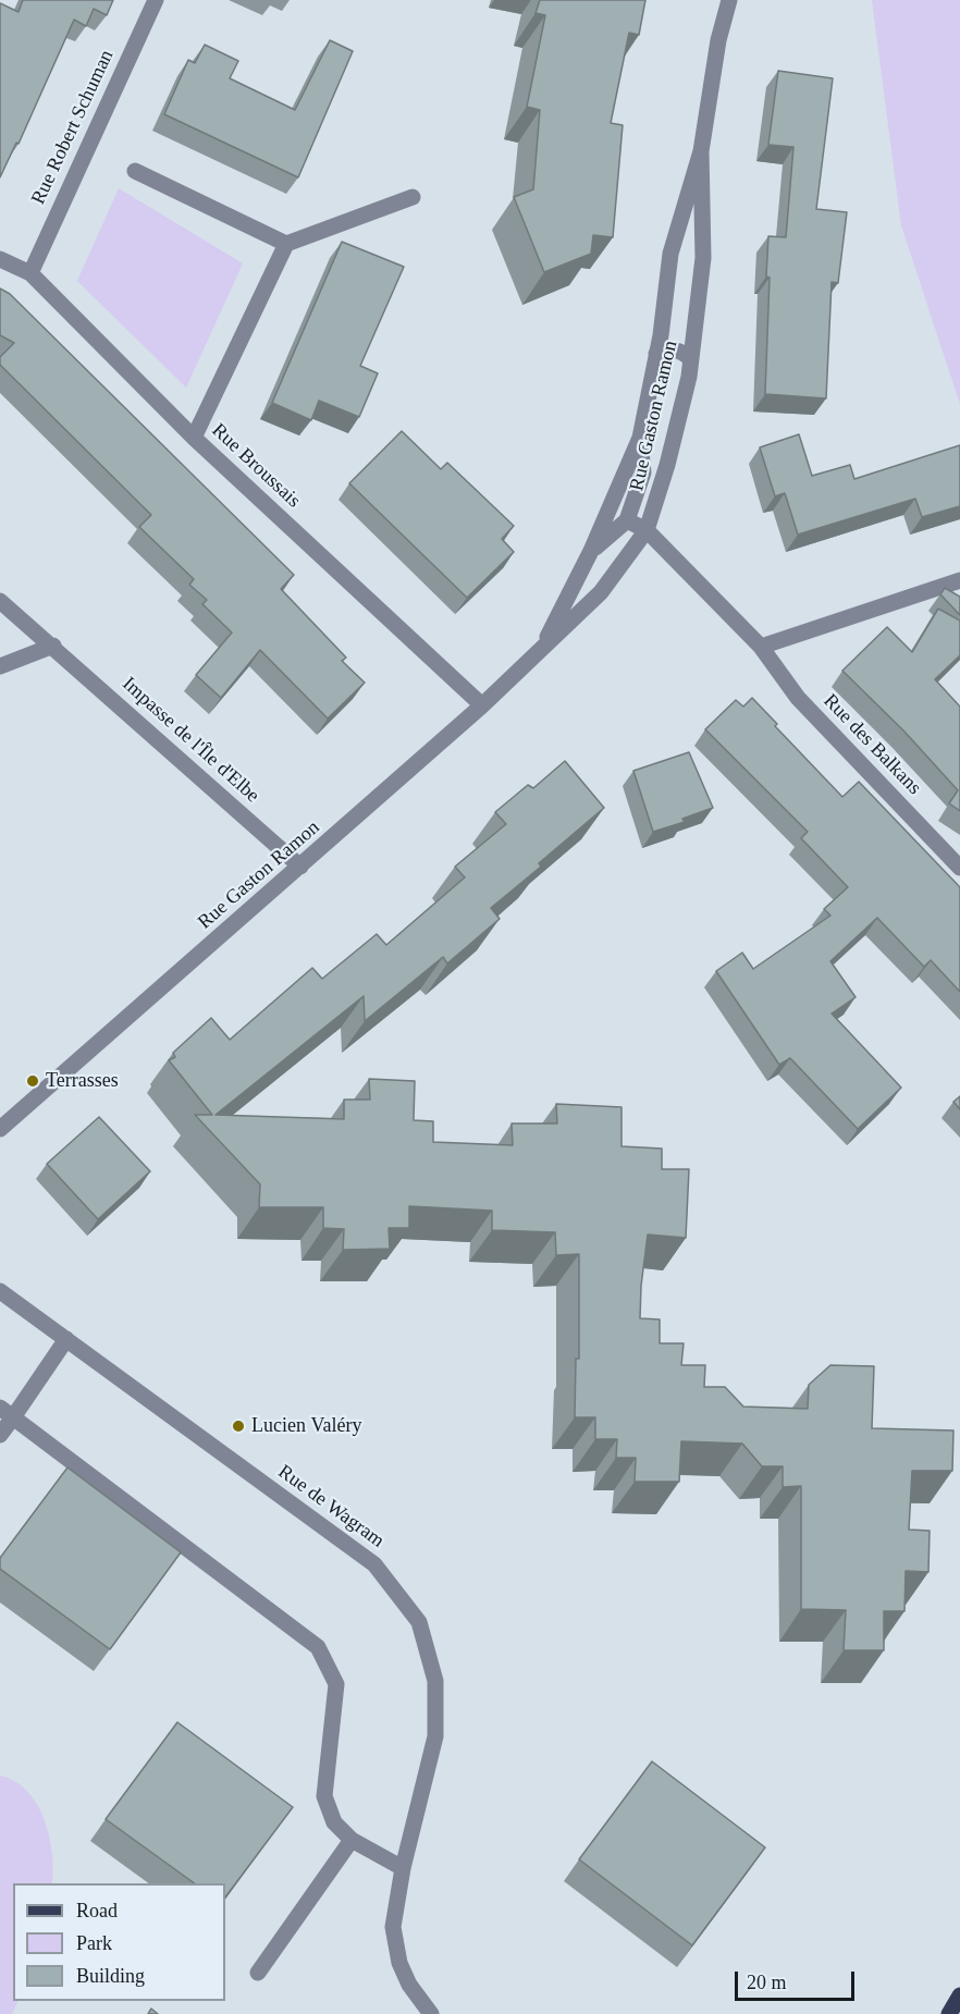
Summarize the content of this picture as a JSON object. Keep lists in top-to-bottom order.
{
  "streets": {
    "street": [
      "Rue Robert Schuman",
      "Rue Gaston Ramon",
      "Rue Broussais",
      "Impasse de l'Île d'Elbe",
      "Rue des Balkans",
      "Rue de Wagram"
    ]
  },
  "crossings": [
    ["Rue Robert Schuman", "Rue Broussais"],
    ["Rue Gaston Ramon", "Rue Broussais"],
    ["Rue Gaston Ramon", "Impasse de l'Île d'Elbe"],
    ["Rue Gaston Ramon", "Rue des Balkans"]
  ],
  "places": ["Terrasses", "Lucien Valéry"],
  "legend": ["Road", "Park", "Building"],
  "scale_bar": "20 m"
}
